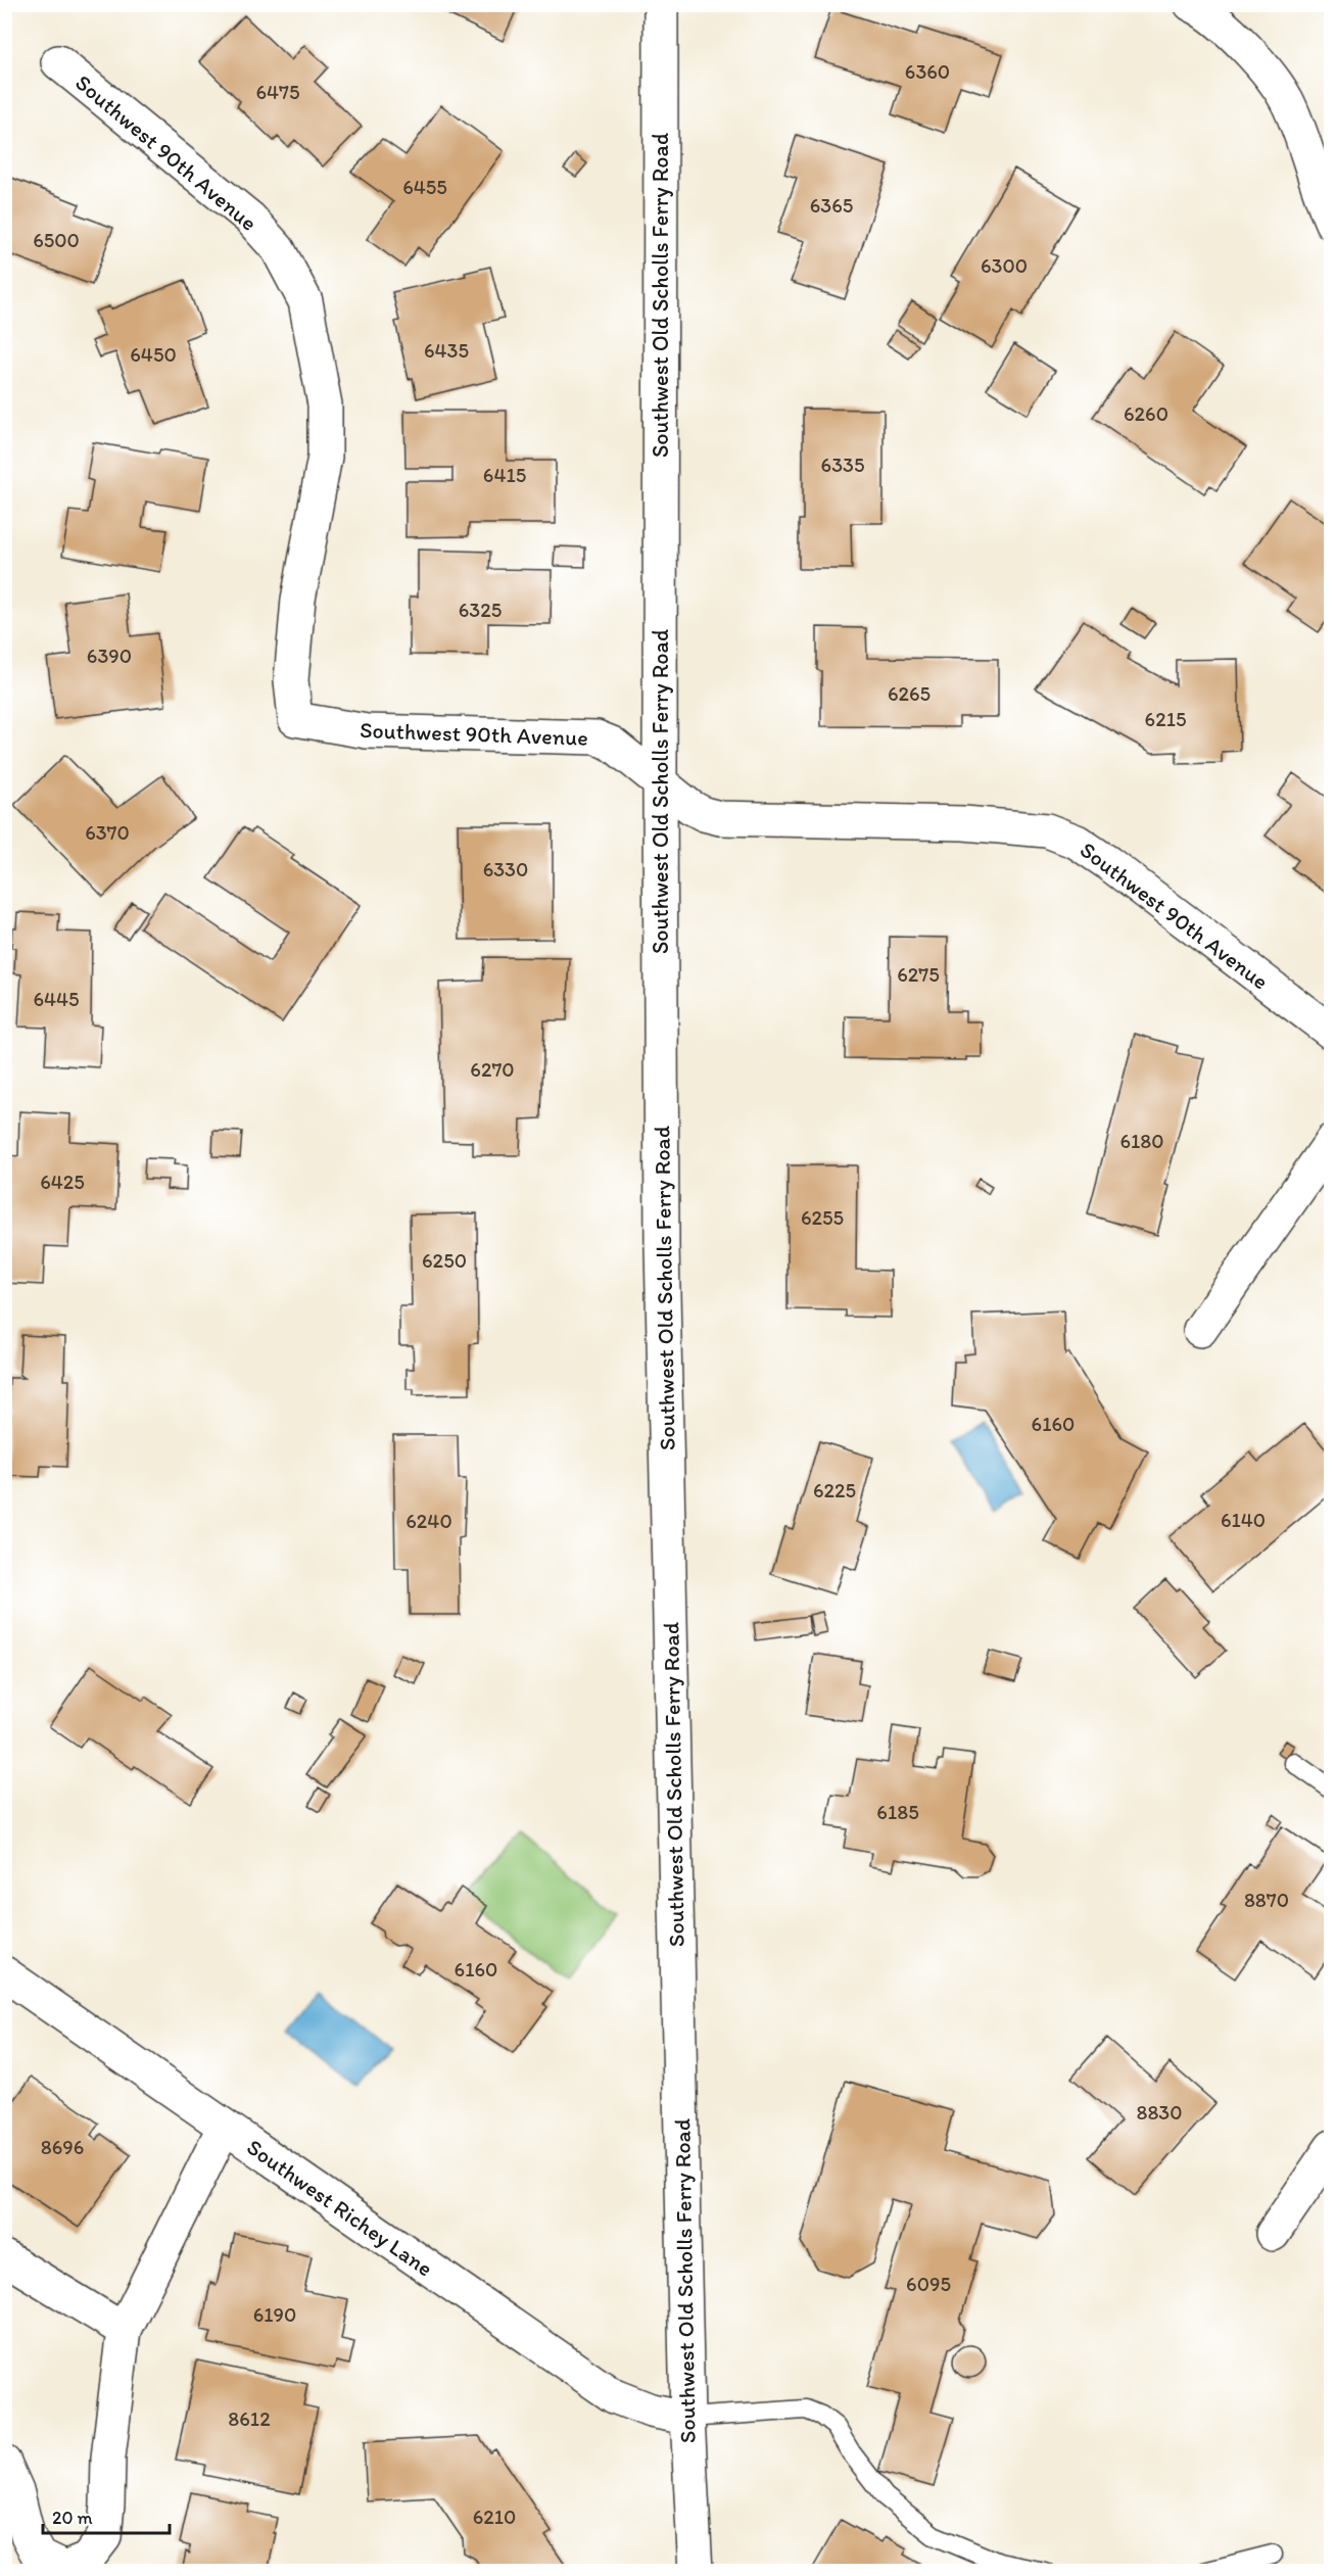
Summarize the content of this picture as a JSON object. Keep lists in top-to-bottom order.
{
  "streets": {
    "street": ["Southwest 90th Avenue", "Southwest Old Scholls Ferry Road", "Southwest Richey Lane"]
  },
  "crossings": [
    ["Southwest 90th Avenue", "Southwest Old Scholls Ferry Road"],
    ["Southwest Old Scholls Ferry Road", "Southwest Richey Lane"]
  ],
  "house_numbers": [
    "6360",
    "6475",
    "6455",
    "6365",
    "6500",
    "6300",
    "6435",
    "6450",
    "6260",
    "6335",
    "6415",
    "6325",
    "6390",
    "6265",
    "6215",
    "6370",
    "6330",
    "6275",
    "6445",
    "6270",
    "6180",
    "6425",
    "6255",
    "6250",
    "6160",
    "6225",
    "6140",
    "6240",
    "6185",
    "8870",
    "6160",
    "8830",
    "8696",
    "6095",
    "6190",
    "8612",
    "6210"
  ],
  "scale_bar": "20 m"
}
